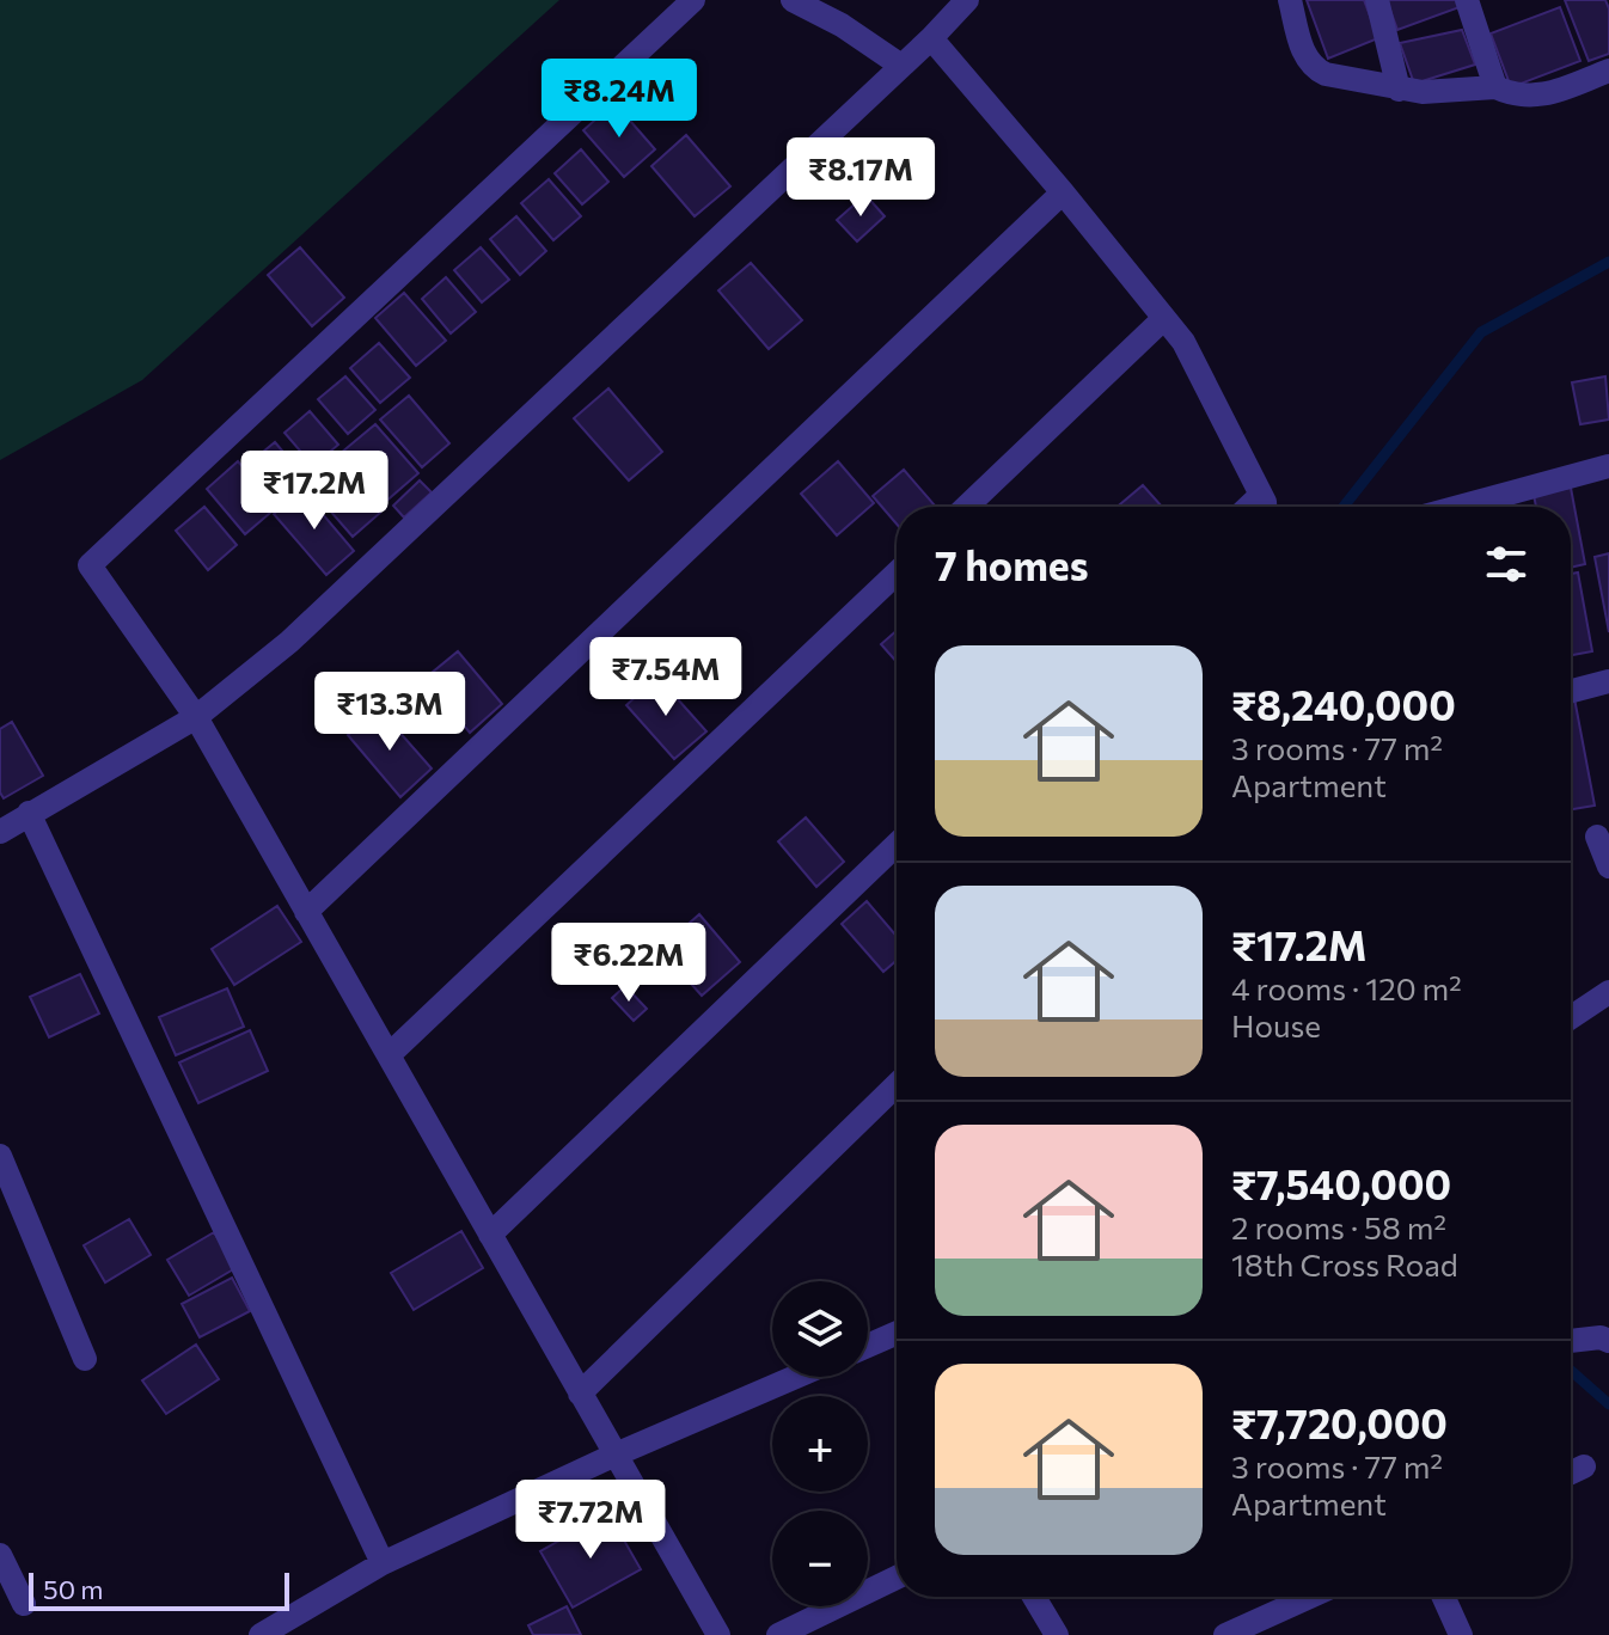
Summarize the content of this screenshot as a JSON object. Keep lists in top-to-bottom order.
{
  "scale_bar": "50 m",
  "page": {
    "price": [
      "₹8.24M",
      "₹8.17M",
      "₹17.2M",
      "₹7.54M",
      "₹13.3M",
      "₹6.22M",
      "₹7.72M"
    ],
    "heading": "7 homes",
    "list": [
      {
        "name": "₹8,240,000",
        "note": "3 rooms · 77 m² · Apartment"
      },
      {
        "name": "₹17.2M",
        "note": "4 rooms · 120 m² · House"
      },
      {
        "name": "₹7,540,000",
        "note": "2 rooms · 58 m² · 18th Cross Road"
      },
      {
        "name": "₹7,720,000",
        "note": "3 rooms · 77 m² · Apartment"
      }
    ],
    "map_buttons": ["+", "−"],
    "scale": "50 m"
  }
}
